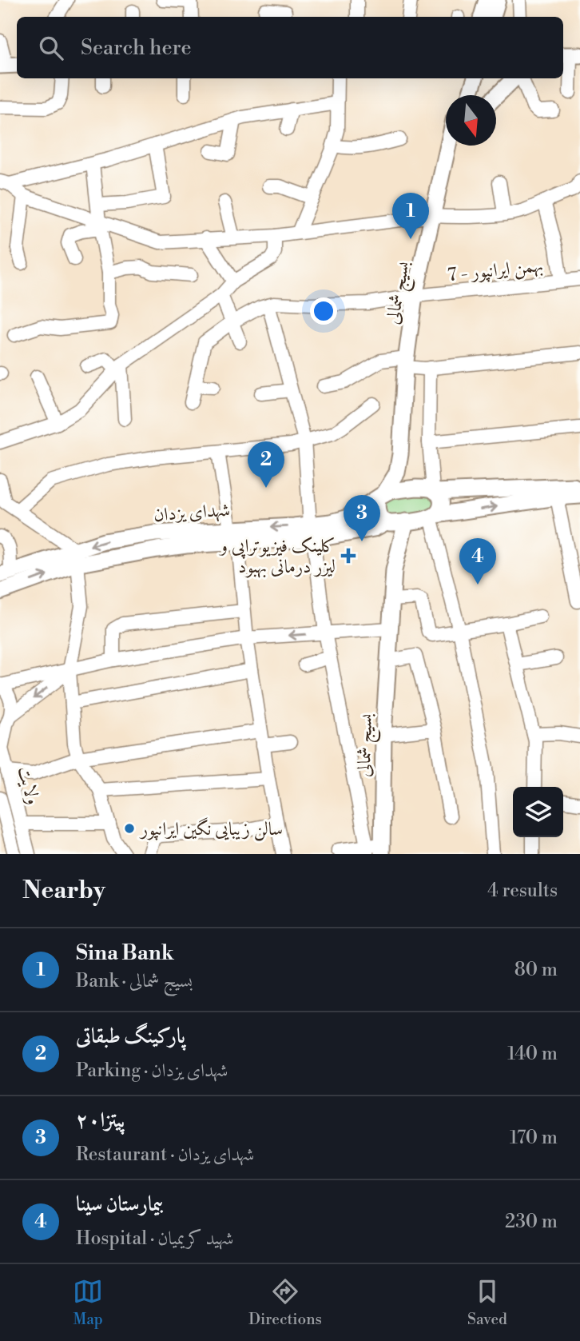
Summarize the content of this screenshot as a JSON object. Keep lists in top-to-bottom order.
{
  "streets": {
    "main road": ["بسیج شمالی", "شهدای یزدان"],
    "street": ["بهمن ایرانپور - 7", "ولایت"]
  },
  "crossings": [
    ["بهمن ایرانپور - 7", "بسیج شمالی"],
    ["بسیج شمالی", "شهدای یزدان"]
  ],
  "places": {
    "health": ["کلینک فیزیوتراپی و لیزر درمانی بهبود"],
    "other": ["سالن زیبایی نگین ایرانپور"]
  },
  "north": "bottom",
  "page": {
    "search": "Search here",
    "pins": [
      "1",
      "2",
      "3",
      "4"
    ],
    "heading": ["Nearby", "4 results"],
    "list": [
      {
        "mark": "1",
        "name": "Sina Bank",
        "note": "Bank · بسیج شمالی",
        "value": "80 m"
      },
      {
        "mark": "2",
        "name": "پارکینگ طبقاتی",
        "note": "Parking · شهدای یزدان",
        "value": "140 m"
      },
      {
        "mark": "3",
        "name": "پیتزا۲۰",
        "note": "Restaurant · شهدای یزدان",
        "value": "170 m"
      },
      {
        "mark": "4",
        "name": "بیمارستان سینا",
        "note": "Hospital · شهید کریمیان",
        "value": "230 m"
      }
    ],
    "nav": ["Map", "Directions", "Saved"]
  }
}
